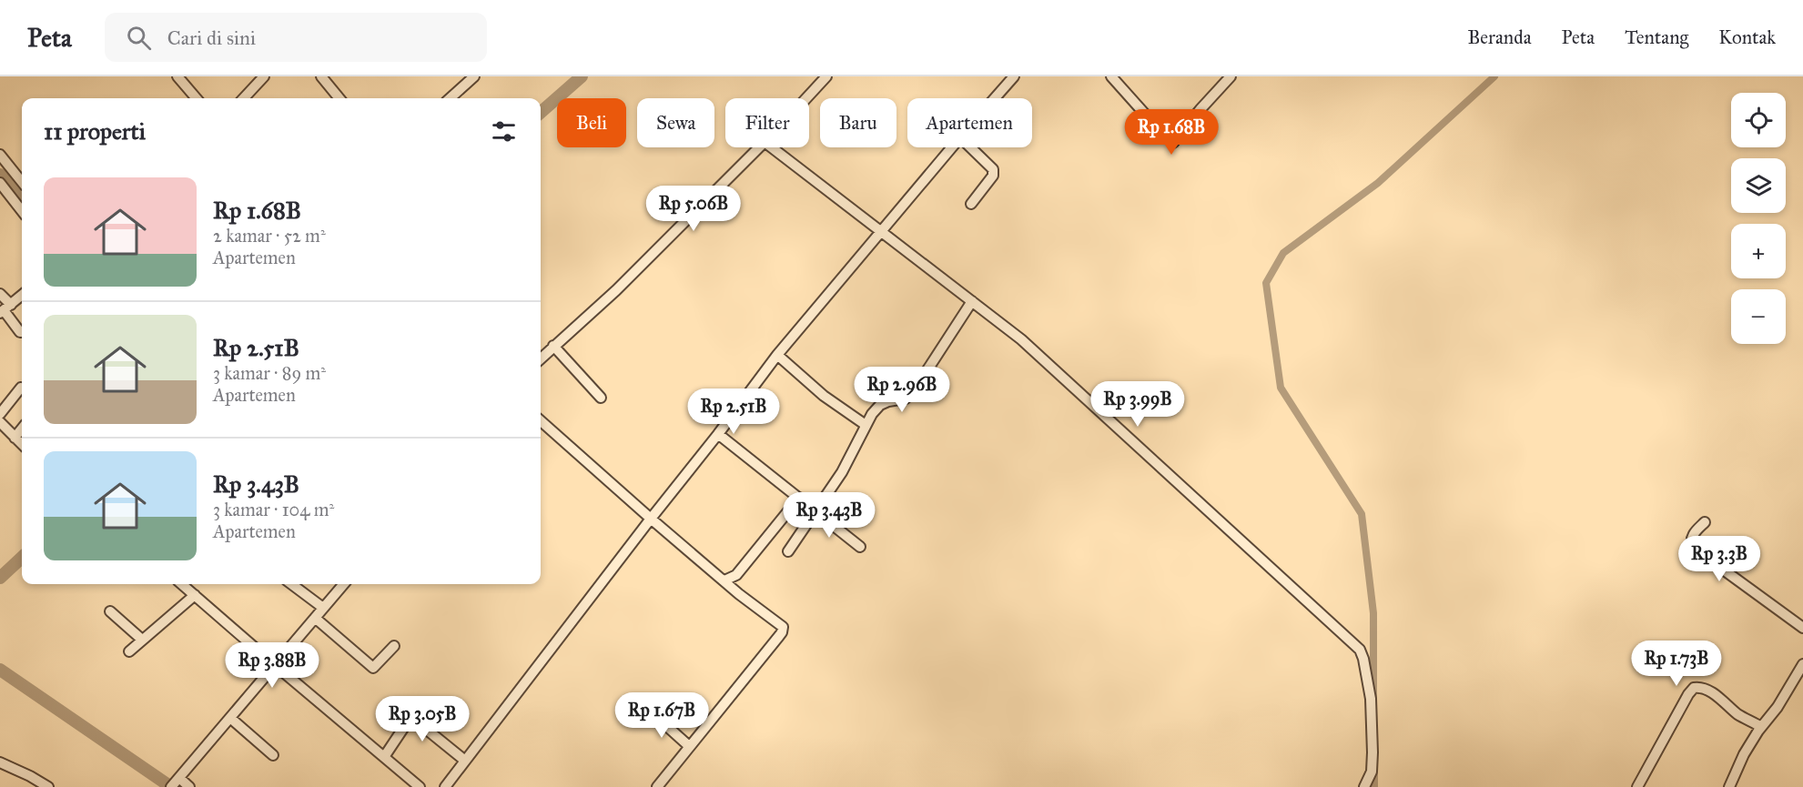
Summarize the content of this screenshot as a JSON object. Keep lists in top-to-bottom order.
{
  "page": {
    "header": "Peta",
    "search": "Cari di sini",
    "nav": [
      "Beranda",
      "Peta",
      "Tentang",
      "Kontak"
    ],
    "map_buttons": ["+", "−"],
    "chip": [
      "Beli",
      "Sewa",
      "Filter",
      "Baru",
      "Apartemen"
    ],
    "heading": "11 properti",
    "price": [
      "Rp 1.68B",
      "Rp 5.06B",
      "Rp 2.96B",
      "Rp 3.99B",
      "Rp 2.51B",
      "Rp 3.43B",
      "Rp 3.3B",
      "Rp 1.73B",
      "Rp 3.88B",
      "Rp 1.67B",
      "Rp 3.05B"
    ],
    "list": [
      {
        "name": "Rp 1.68B",
        "note": "2 kamar · 52 m² · Apartemen"
      },
      {
        "name": "Rp 2.51B",
        "note": "3 kamar · 89 m² · Apartemen"
      },
      {
        "name": "Rp 3.43B",
        "note": "3 kamar · 104 m² · Apartemen"
      }
    ]
  }
}
